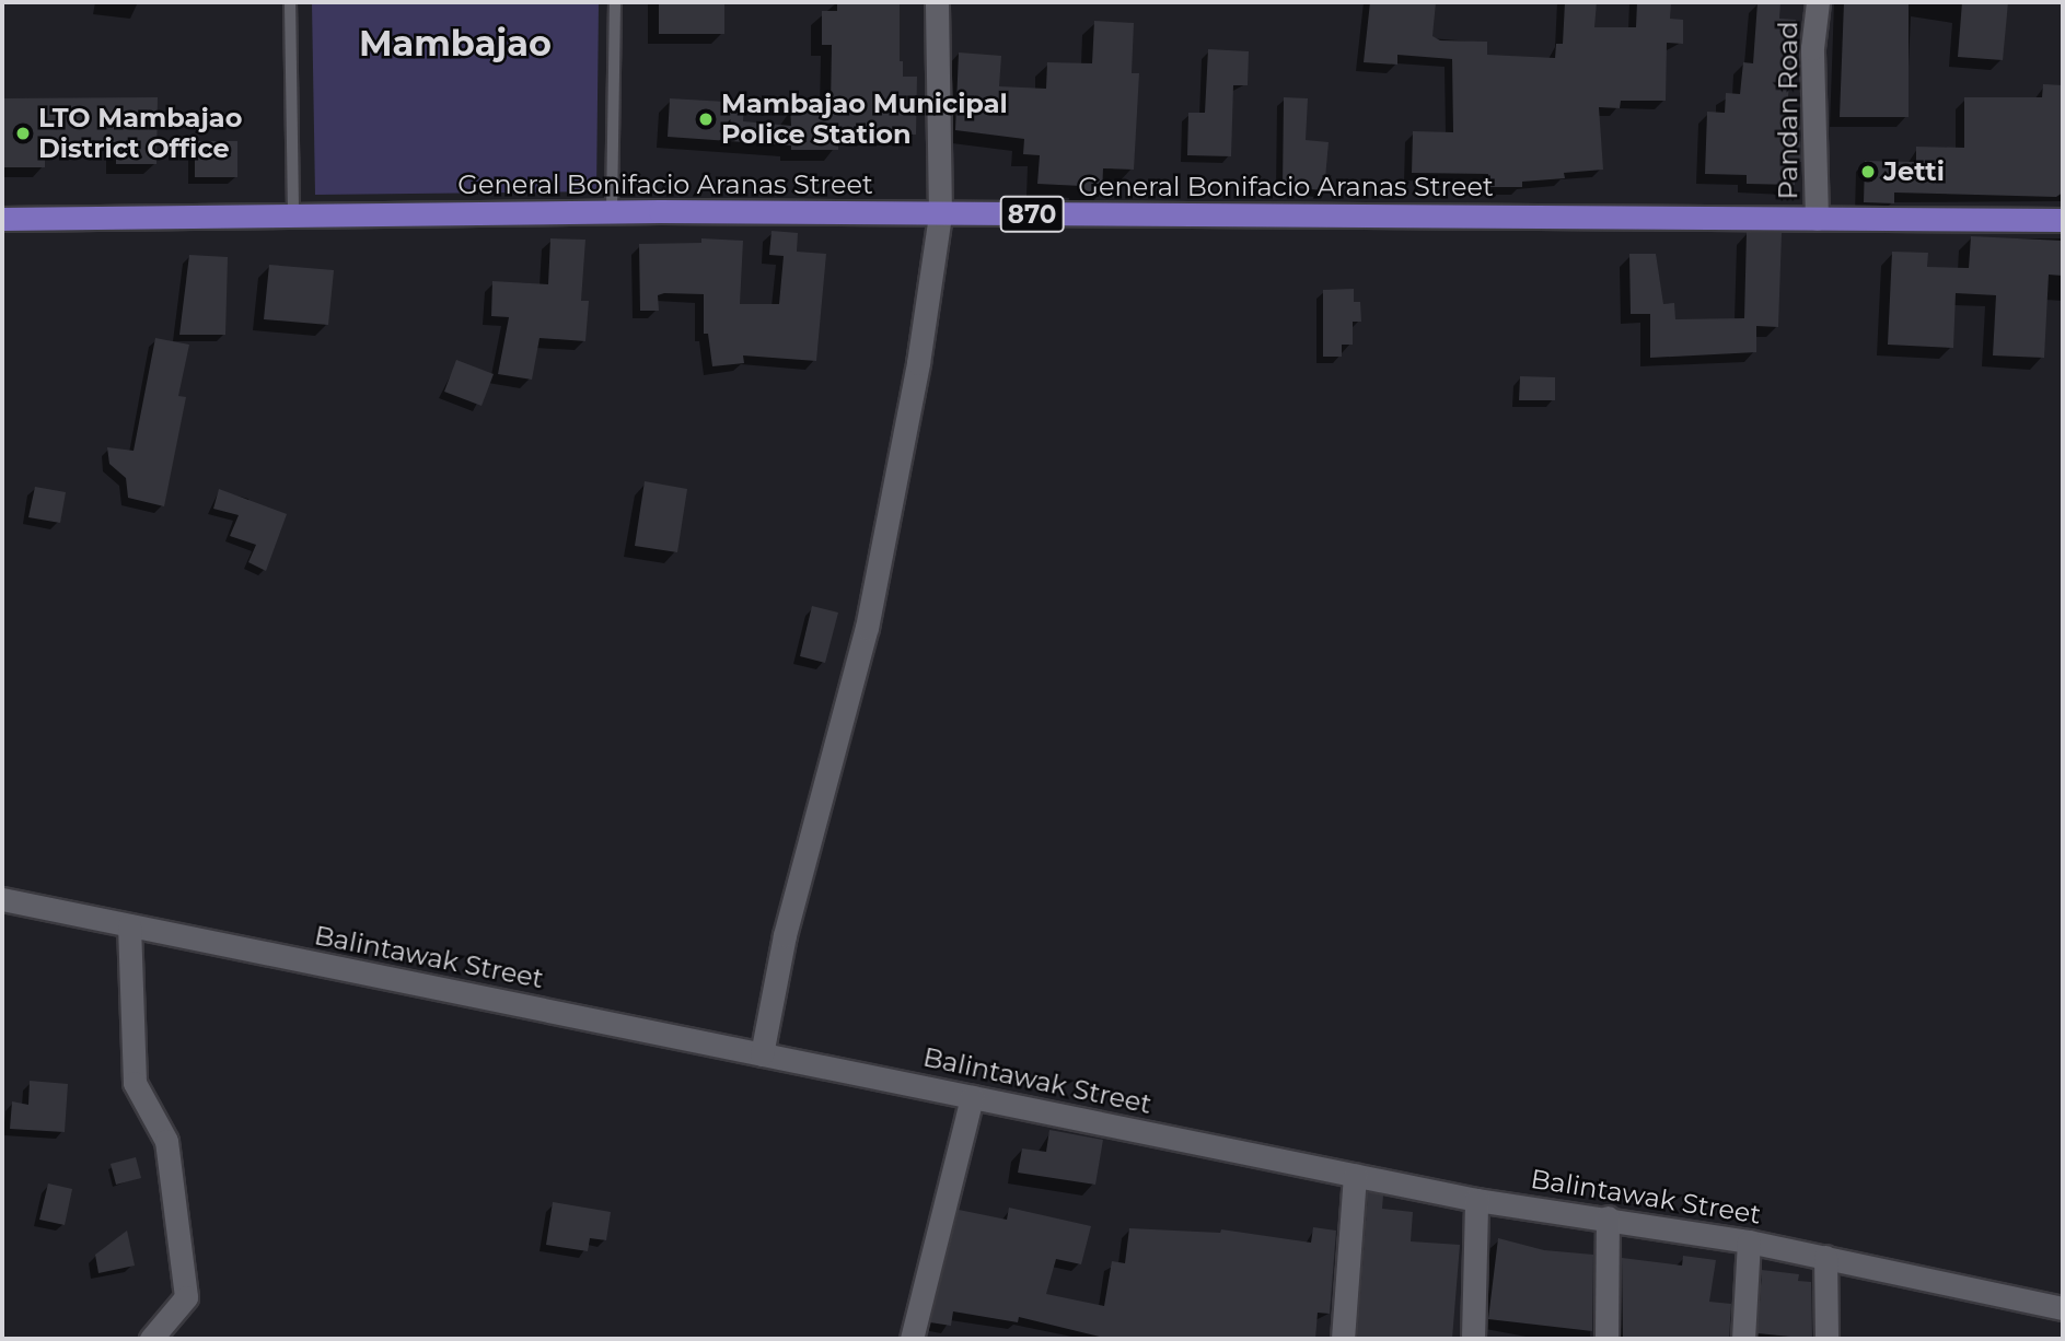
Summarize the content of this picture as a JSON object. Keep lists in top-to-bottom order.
{
  "streets": {
    "main road": ["General Bonifacio Aranas Street", "870"],
    "street": ["Pandan Road", "Balintawak Street"]
  },
  "crossings": [
    ["Pandan Road", "General Bonifacio Aranas Street"]
  ],
  "districts": ["Mambajao"],
  "places": ["Mambajao Municipal Police Station", "LTO Mambajao District Office", "Jetti"]
}
